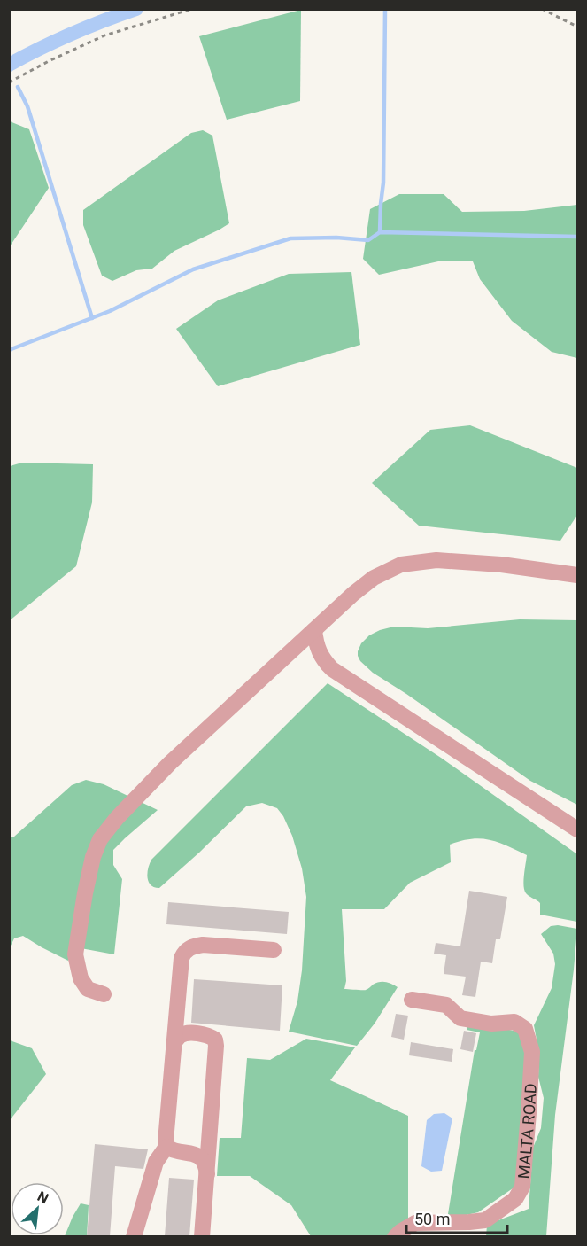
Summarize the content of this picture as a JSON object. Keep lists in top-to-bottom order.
{
  "streets": {
    "street": ["MALTA ROAD"]
  },
  "scale_bar": "50 m",
  "north": "top right"
}
